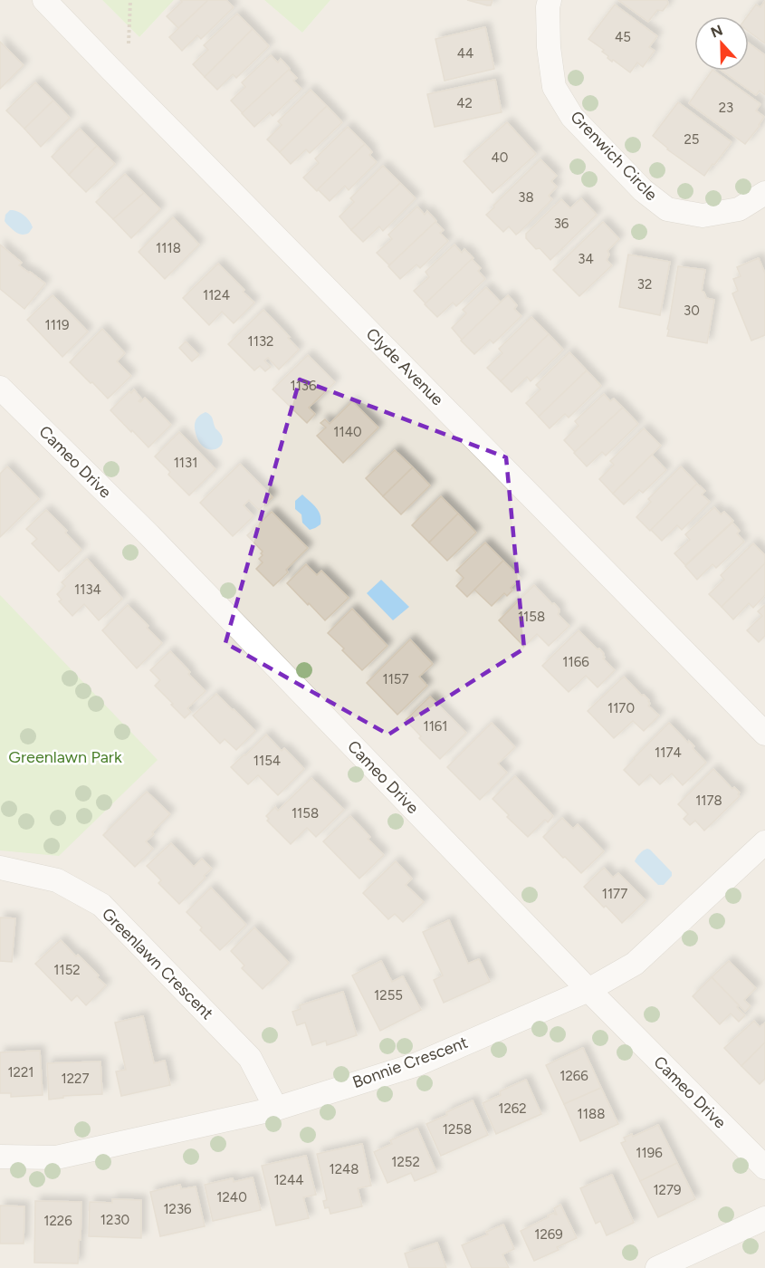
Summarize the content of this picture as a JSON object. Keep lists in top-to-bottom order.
{
  "streets": {
    "street": [
      "Grenwich Circle",
      "Clyde Avenue",
      "Cameo Drive",
      "Greenlawn Crescent",
      "Bonnie Crescent"
    ]
  },
  "crossings": [
    ["Cameo Drive", "Bonnie Crescent"],
    ["Greenlawn Crescent", "Bonnie Crescent"]
  ],
  "parks": ["Greenlawn Park"],
  "house_numbers": [
    "45",
    "44",
    "42",
    "23",
    "25",
    "40",
    "38",
    "36",
    "1118",
    "34",
    "32",
    "1124",
    "30",
    "1119",
    "1132",
    "1136",
    "1140",
    "1131",
    "1134",
    "1158",
    "1166",
    "1157",
    "1170",
    "1161",
    "1174",
    "1154",
    "1178",
    "1158",
    "1177",
    "1152",
    "1255",
    "1221",
    "1266",
    "1227",
    "1262",
    "1188",
    "1258",
    "1196",
    "1252",
    "1248",
    "1244",
    "1279",
    "1240",
    "1236",
    "1230",
    "1226",
    "1269"
  ],
  "north": "top"
}
